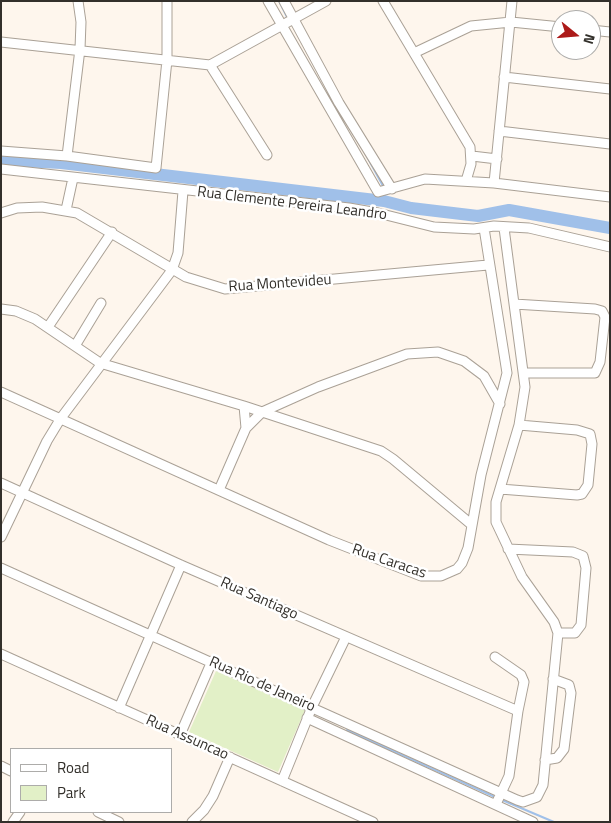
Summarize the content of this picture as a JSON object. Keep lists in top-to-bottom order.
{
  "streets": {
    "street": [
      "Rua Clemente Pereira Leandro",
      "Rua Montevideu",
      "Rua Caracas",
      "Rua Santiago",
      "Rua Rio de Janeiro",
      "Rua Assuncao"
    ]
  },
  "crossings": [
    ["Rua Clemente Pereira Leandro", "Rua Caracas"],
    ["Rua Montevideu", "Rua Caracas"]
  ],
  "legend": ["Road", "Park"],
  "north": "right"
}
